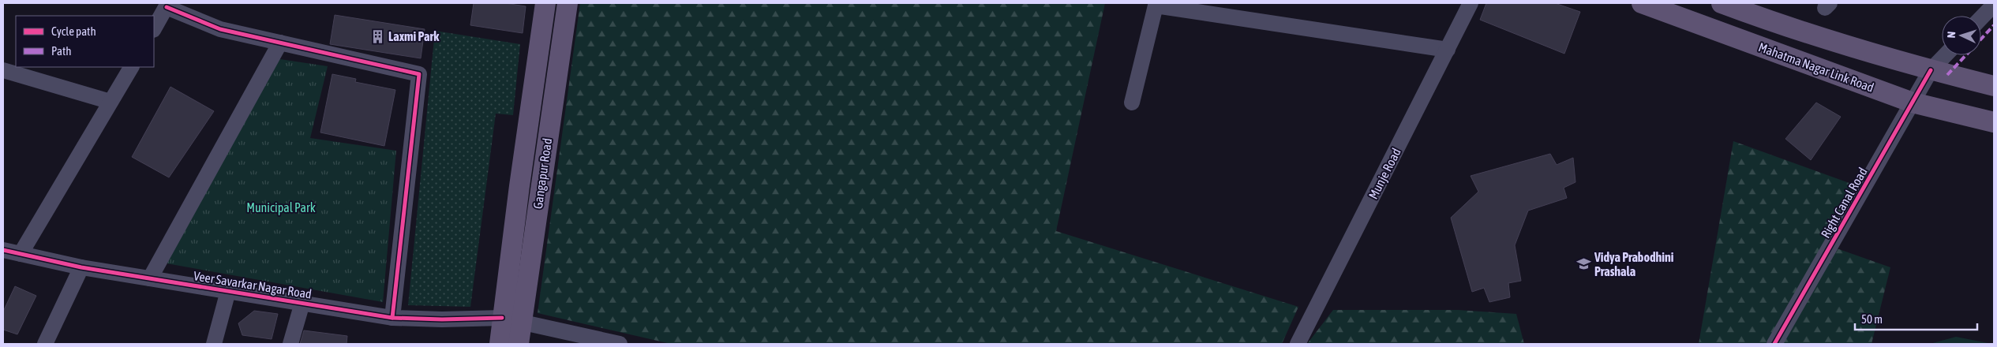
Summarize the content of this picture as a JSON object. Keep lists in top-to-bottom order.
{
  "streets": {
    "main road": ["Mahatma Nagar Link Road", "Gangapur Road"],
    "street": ["Munje Road", "Right Canal Road", "Veer Savarkar Nagar Road"]
  },
  "crossings": [
    ["Mahatma Nagar Link Road", "Right Canal Road"],
    ["Gangapur Road", "Veer Savarkar Nagar Road"]
  ],
  "parks": ["Municipal Park"],
  "places": {
    "building": ["Laxmi Park"],
    "school or university": ["Vidya Prabodhini Prashala"]
  },
  "legend": ["Cycle path", "Path"],
  "scale_bar": "50 m",
  "north": "left"
}
